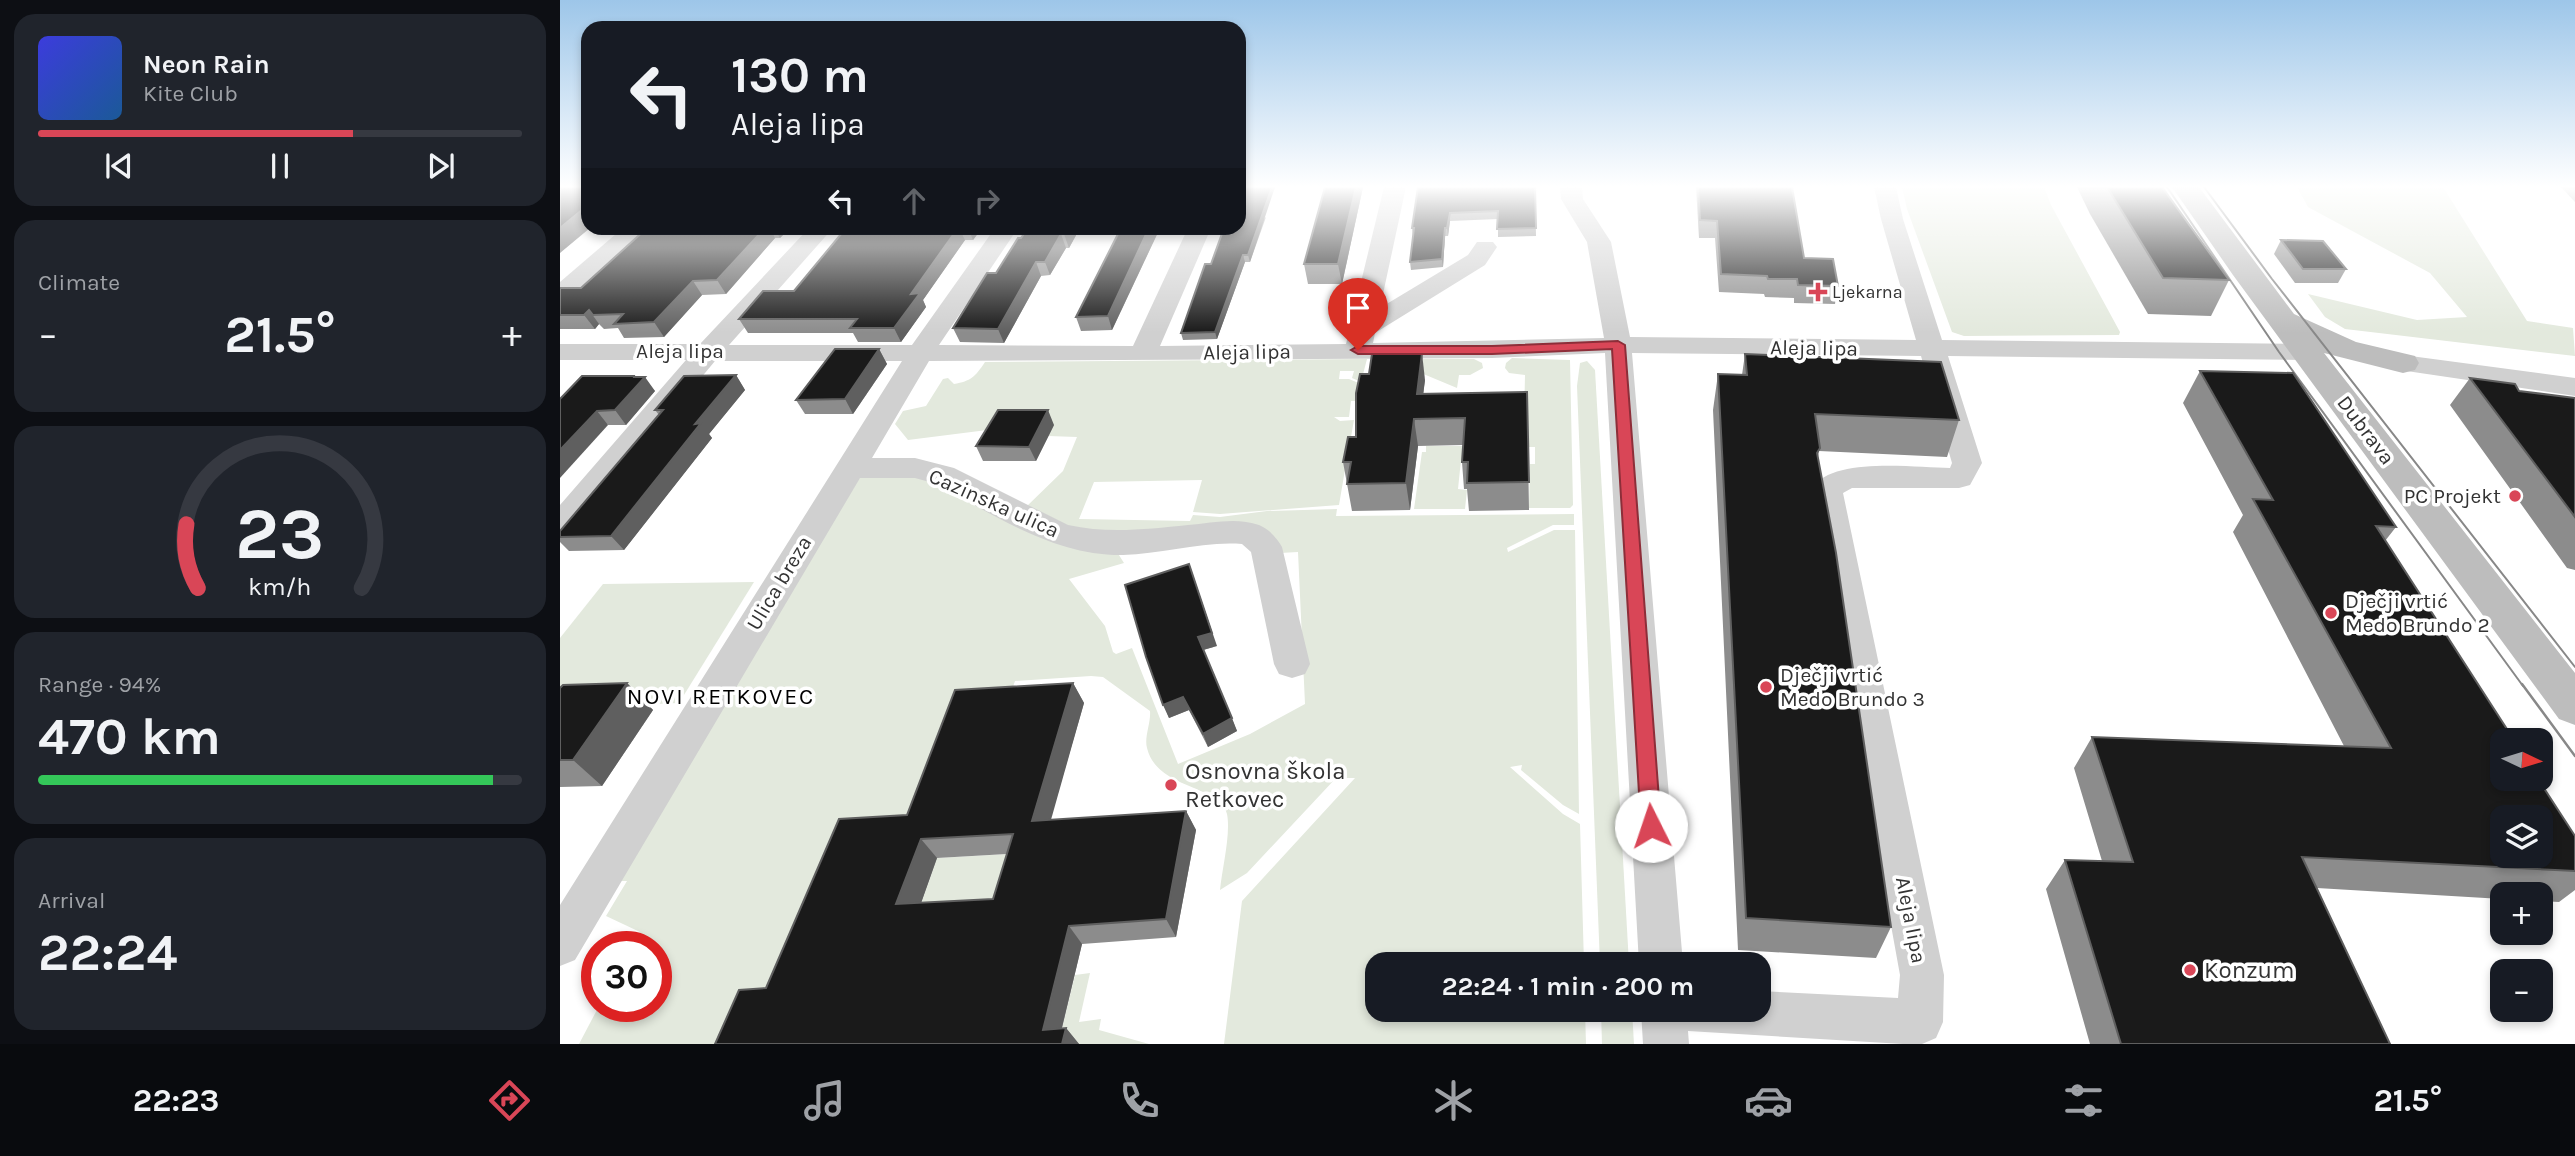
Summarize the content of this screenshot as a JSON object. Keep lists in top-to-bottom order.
{
  "streets": {
    "main road": ["Dubrava"],
    "street": ["Aleja lipa", "Cazinska ulica", "Ulica breza"]
  },
  "crossings": [
    ["Aleja lipa", "Dubrava"],
    ["Aleja lipa", "Ulica breza"],
    ["Cazinska ulica", "Ulica breza"]
  ],
  "districts": ["NOVI RETKOVEC"],
  "places": {
    "health": ["Ljekarna"],
    "other": [
      "PC Projekt",
      "Dječji vrtić Medo Brundo 2",
      "Dječji vrtić Medo Brundo 3",
      "Osnovna škola Retkovec",
      "Konzum"
    ]
  },
  "north": "right",
  "page": {
    "turn": ["130 m", "Aleja lipa"],
    "song": ["Neon Rain", "Kite Club"],
    "tile": [
      "Climate",
      ["Range · 94%", "470 km"],
      ["Arrival", "22:24"]
    ],
    "heat": ["−", "21.5°", "+"],
    "map_buttons": ["+", "−"],
    "limit": "30",
    "trip": "22:24 · 1 min · 200 m",
    "tabs": ["22:23", "21.5°"],
    "gauge": ["23", "km/h"]
  }
}
